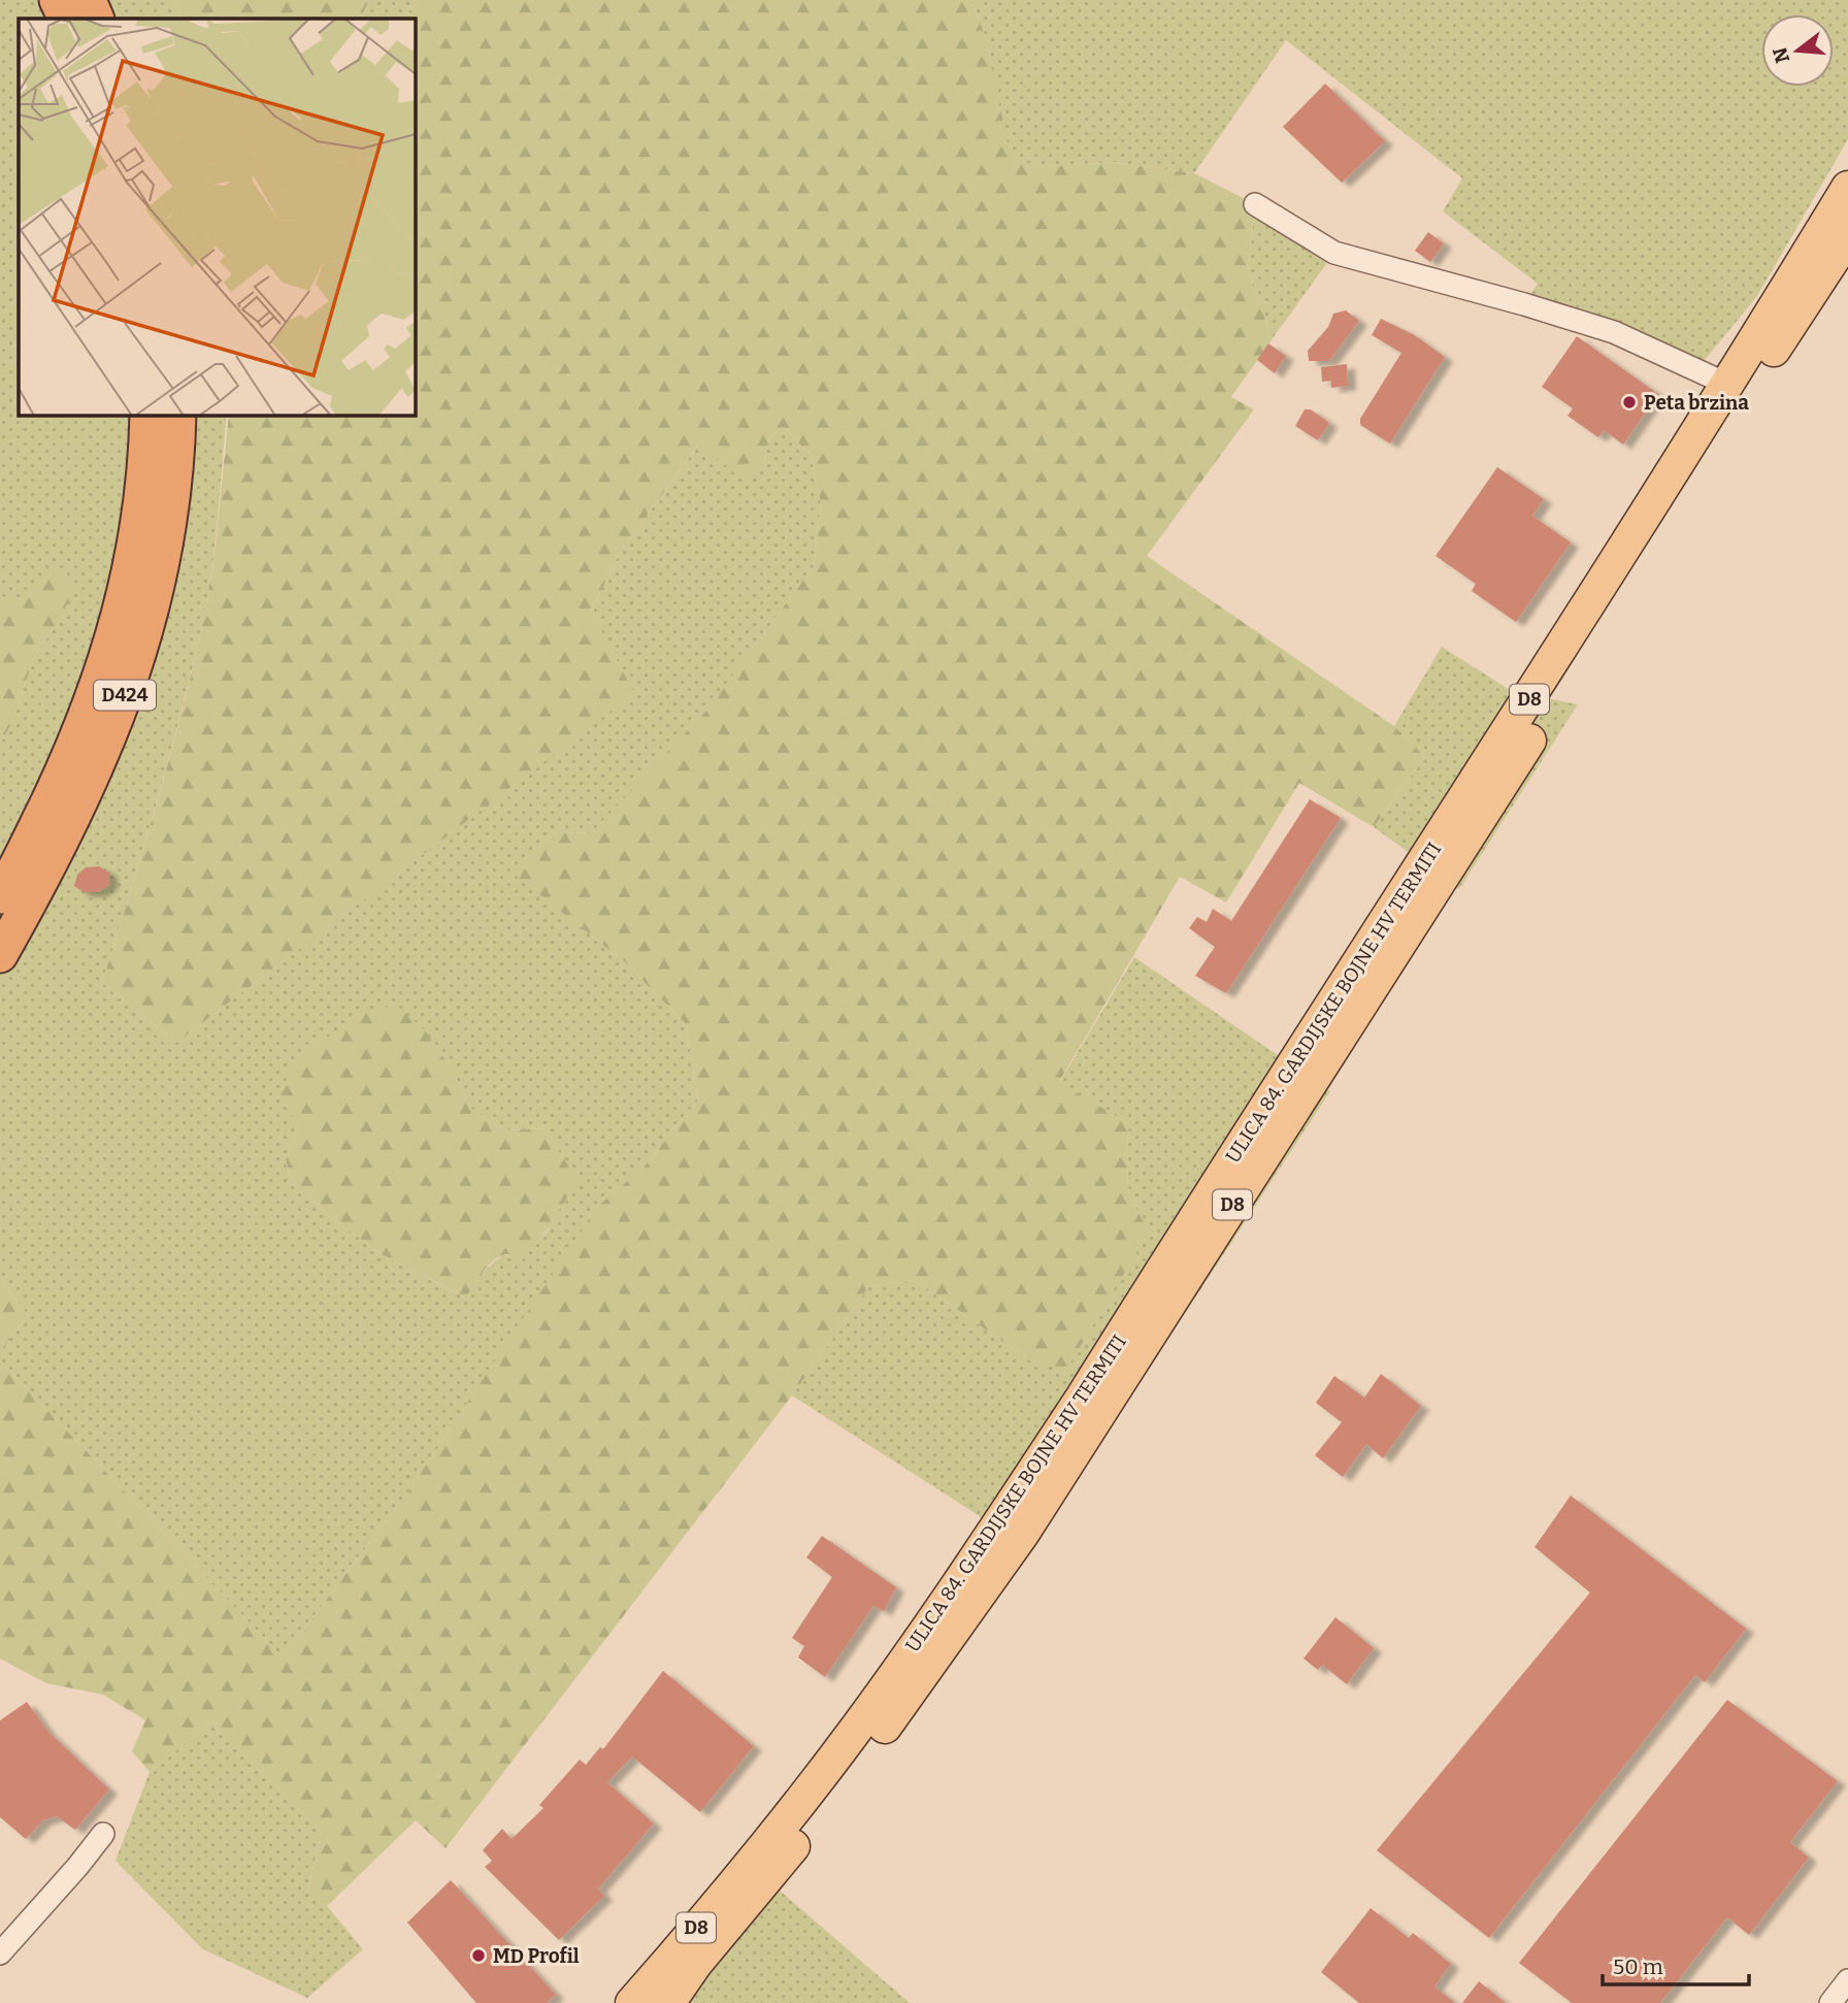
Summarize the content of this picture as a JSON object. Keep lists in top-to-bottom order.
{
  "streets": {
    "highway": ["D424"],
    "main road": ["D8", "ULICA 84. GARDIJSKE BOJNE HV TERMITI"]
  },
  "places": ["Peta brzina", "MD Profil"],
  "scale_bar": "50 m",
  "north": "left"
}
